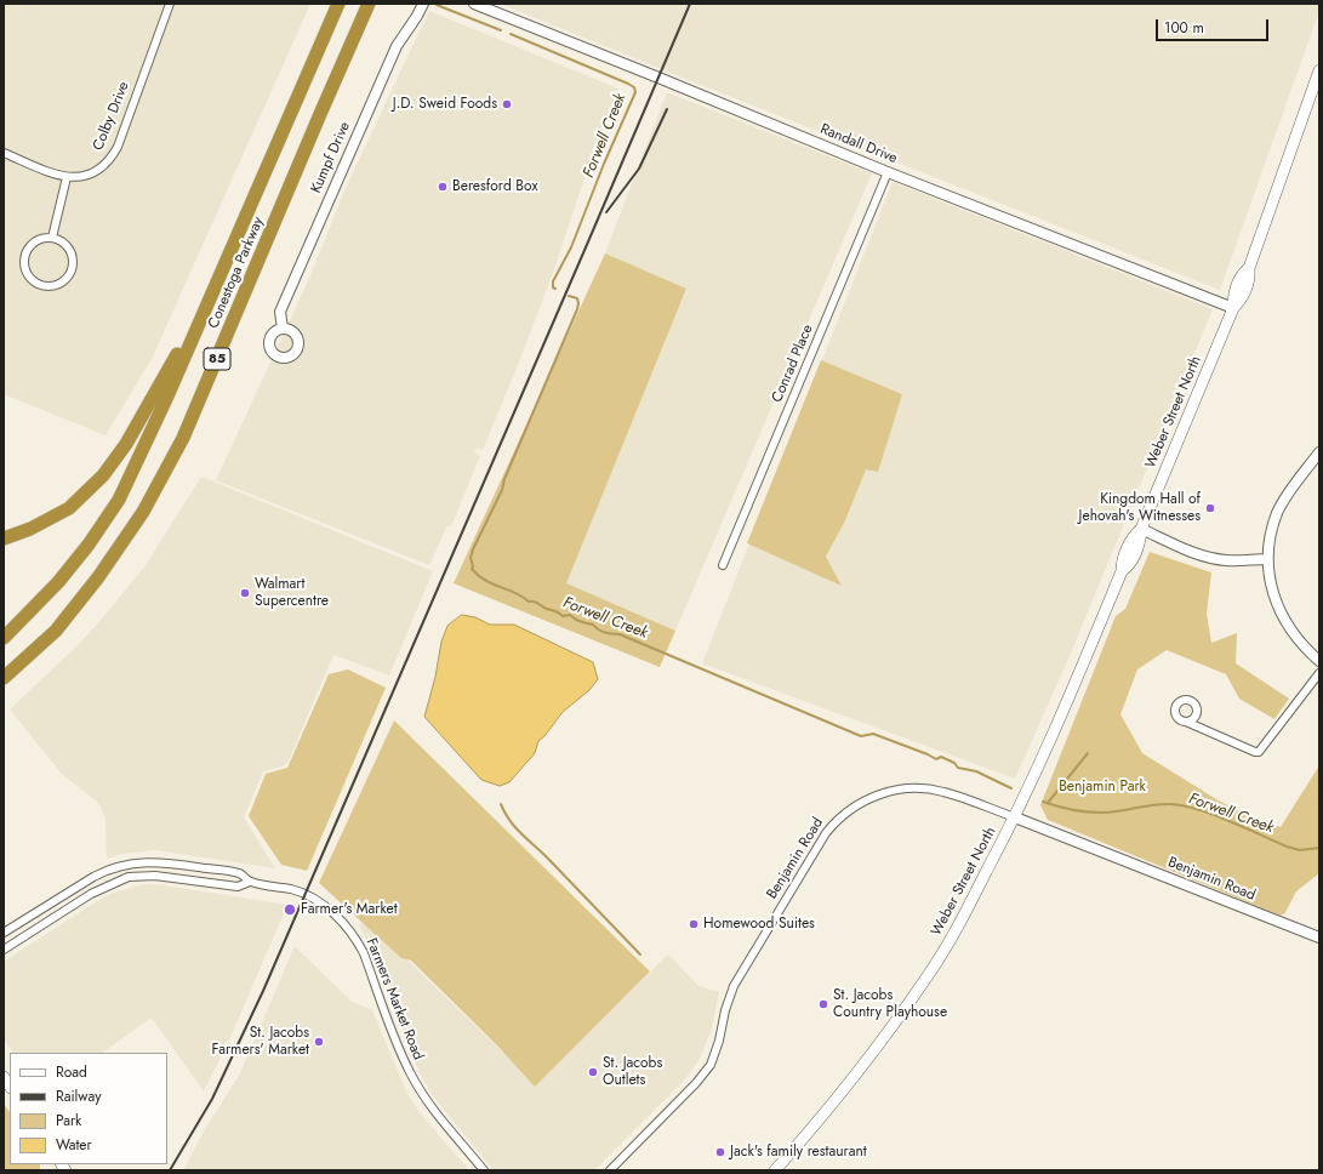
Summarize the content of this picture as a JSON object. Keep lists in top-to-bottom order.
{
  "streets": {
    "highway": ["Conestoga Parkway", "85"],
    "main road": ["Weber Street North"],
    "street": [
      "Colby Drive",
      "Randall Drive",
      "Kumpf Drive",
      "Conrad Place",
      "Benjamin Road",
      "Farmers Market Road"
    ]
  },
  "crossings": [
    ["Randall Drive", "Conrad Place"],
    ["Randall Drive", "Weber Street North"],
    ["Weber Street North", "Benjamin Road"]
  ],
  "water": ["Forwell Creek"],
  "parks": ["Benjamin Park"],
  "places": [
    "J.D. Sweid Foods",
    "Beresford Box",
    "Kingdom Hall of Jehovah's Witnesses",
    "Walmart Supercentre",
    "Farmer's Market",
    "Homewood Suites",
    "St. Jacobs Country Playhouse",
    "St. Jacobs Farmers' Market",
    "St. Jacobs Outlets",
    "Jack's family restaurant"
  ],
  "legend": [
    "Road",
    "Railway",
    "Park",
    "Water"
  ],
  "scale_bar": "100 m"
}
